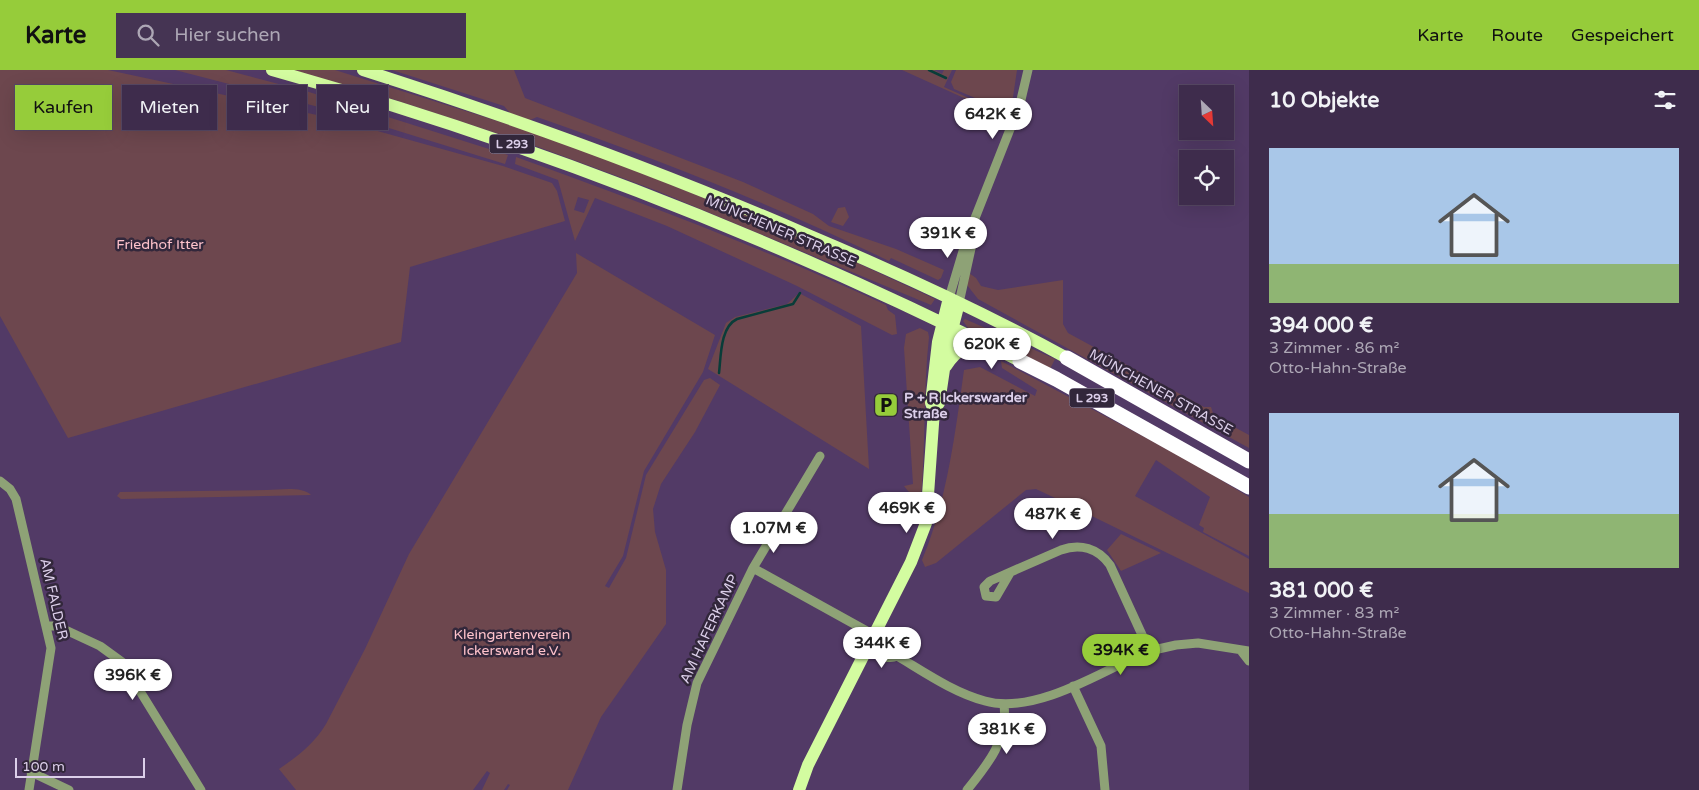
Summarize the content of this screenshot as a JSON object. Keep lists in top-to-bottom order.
{
  "streets": {
    "highway": ["L 293", "MÜNCHENER STRASSE"],
    "street": ["AM FALDER", "AM HAFERKAMP"]
  },
  "parks": ["Friedhof Itter", "Kleingartenverein Ickersward e.V."],
  "places": {
    "parking": ["P + R Ickerswarder Straße"]
  },
  "scale_bar": "100 m",
  "north": "bottom right",
  "page": {
    "header": "Karte",
    "search": "Hier suchen",
    "nav": ["Karte", "Route", "Gespeichert"],
    "heading": "10 Objekte",
    "chip": [
      "Kaufen",
      "Mieten",
      "Filter",
      "Neu"
    ],
    "price": [
      "642K €",
      "391K €",
      "620K €",
      "469K €",
      "487K €",
      "1.07M €",
      "344K €",
      "394K €",
      "396K €",
      "381K €"
    ],
    "list": [
      {
        "name": "394 000 €",
        "note": "3 Zimmer · 86 m² · Otto-Hahn-Straße"
      },
      {
        "name": "381 000 €",
        "note": "3 Zimmer · 83 m² · Otto-Hahn-Straße"
      }
    ],
    "scale": "100 m"
  }
}
